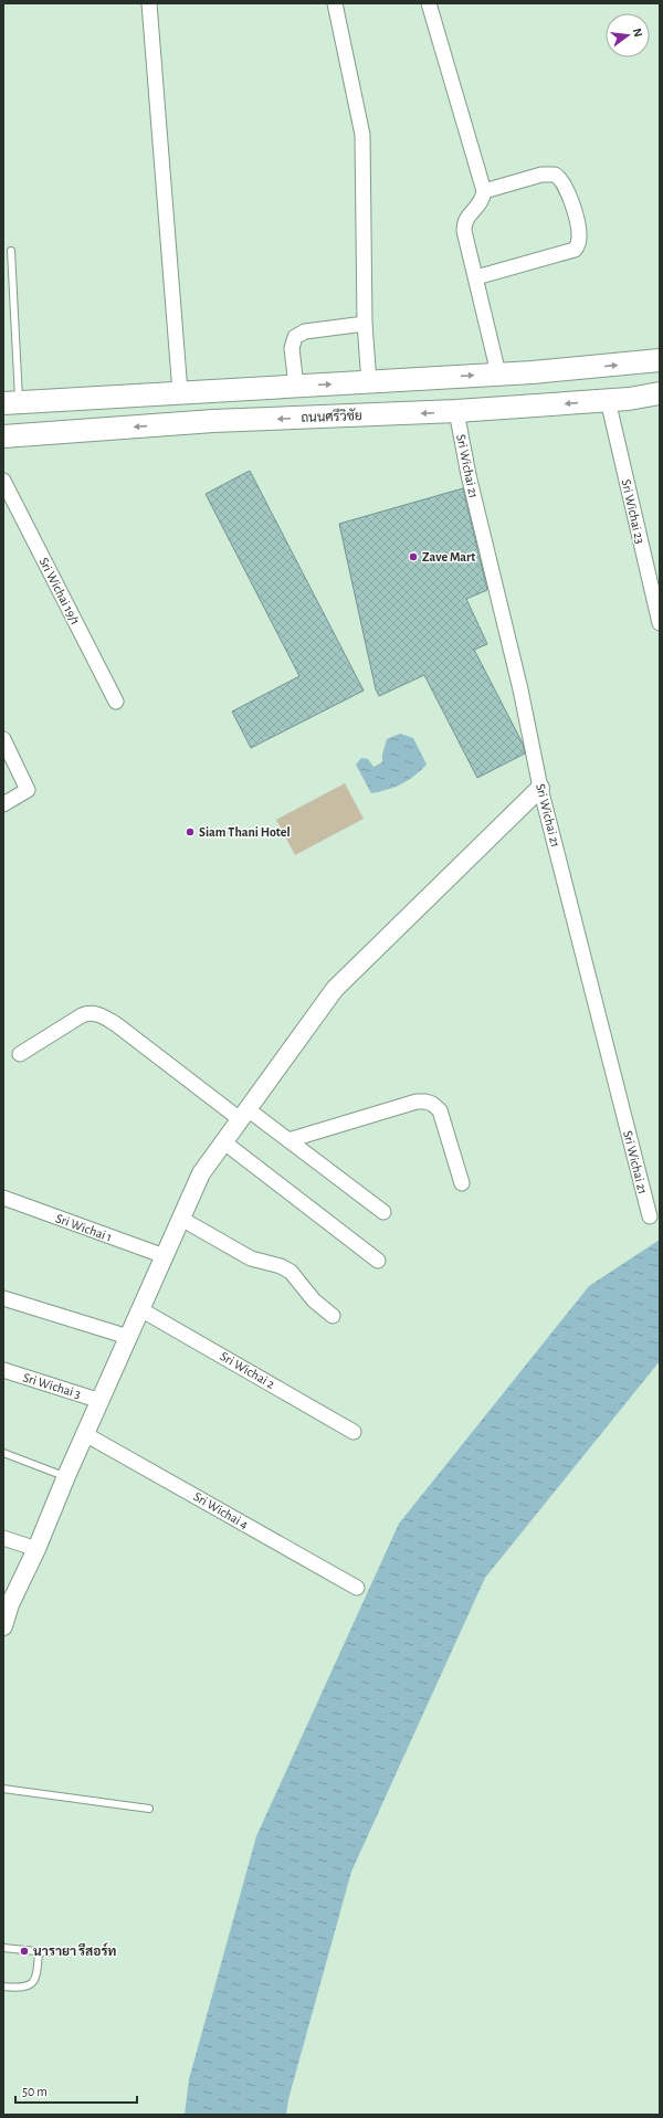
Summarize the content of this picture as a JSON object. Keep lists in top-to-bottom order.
{
  "streets": {
    "main road": ["ถนนศรีวิชัย"],
    "street": [
      "Sri Wichai 21",
      "Sri Wichai 23",
      "Sri Wichai 19/1",
      "Sri Wichai 1",
      "Sri Wichai 2",
      "Sri Wichai 3",
      "Sri Wichai 4"
    ]
  },
  "crossings": [
    ["ถนนศรีวิชัย", "Sri Wichai 21"],
    ["ถนนศรีวิชัย", "Sri Wichai 23"]
  ],
  "places": ["Zave Mart", "Siam Thani Hotel", "นารายา รีสอร์ท"],
  "scale_bar": "50 m",
  "north": "right"
}
